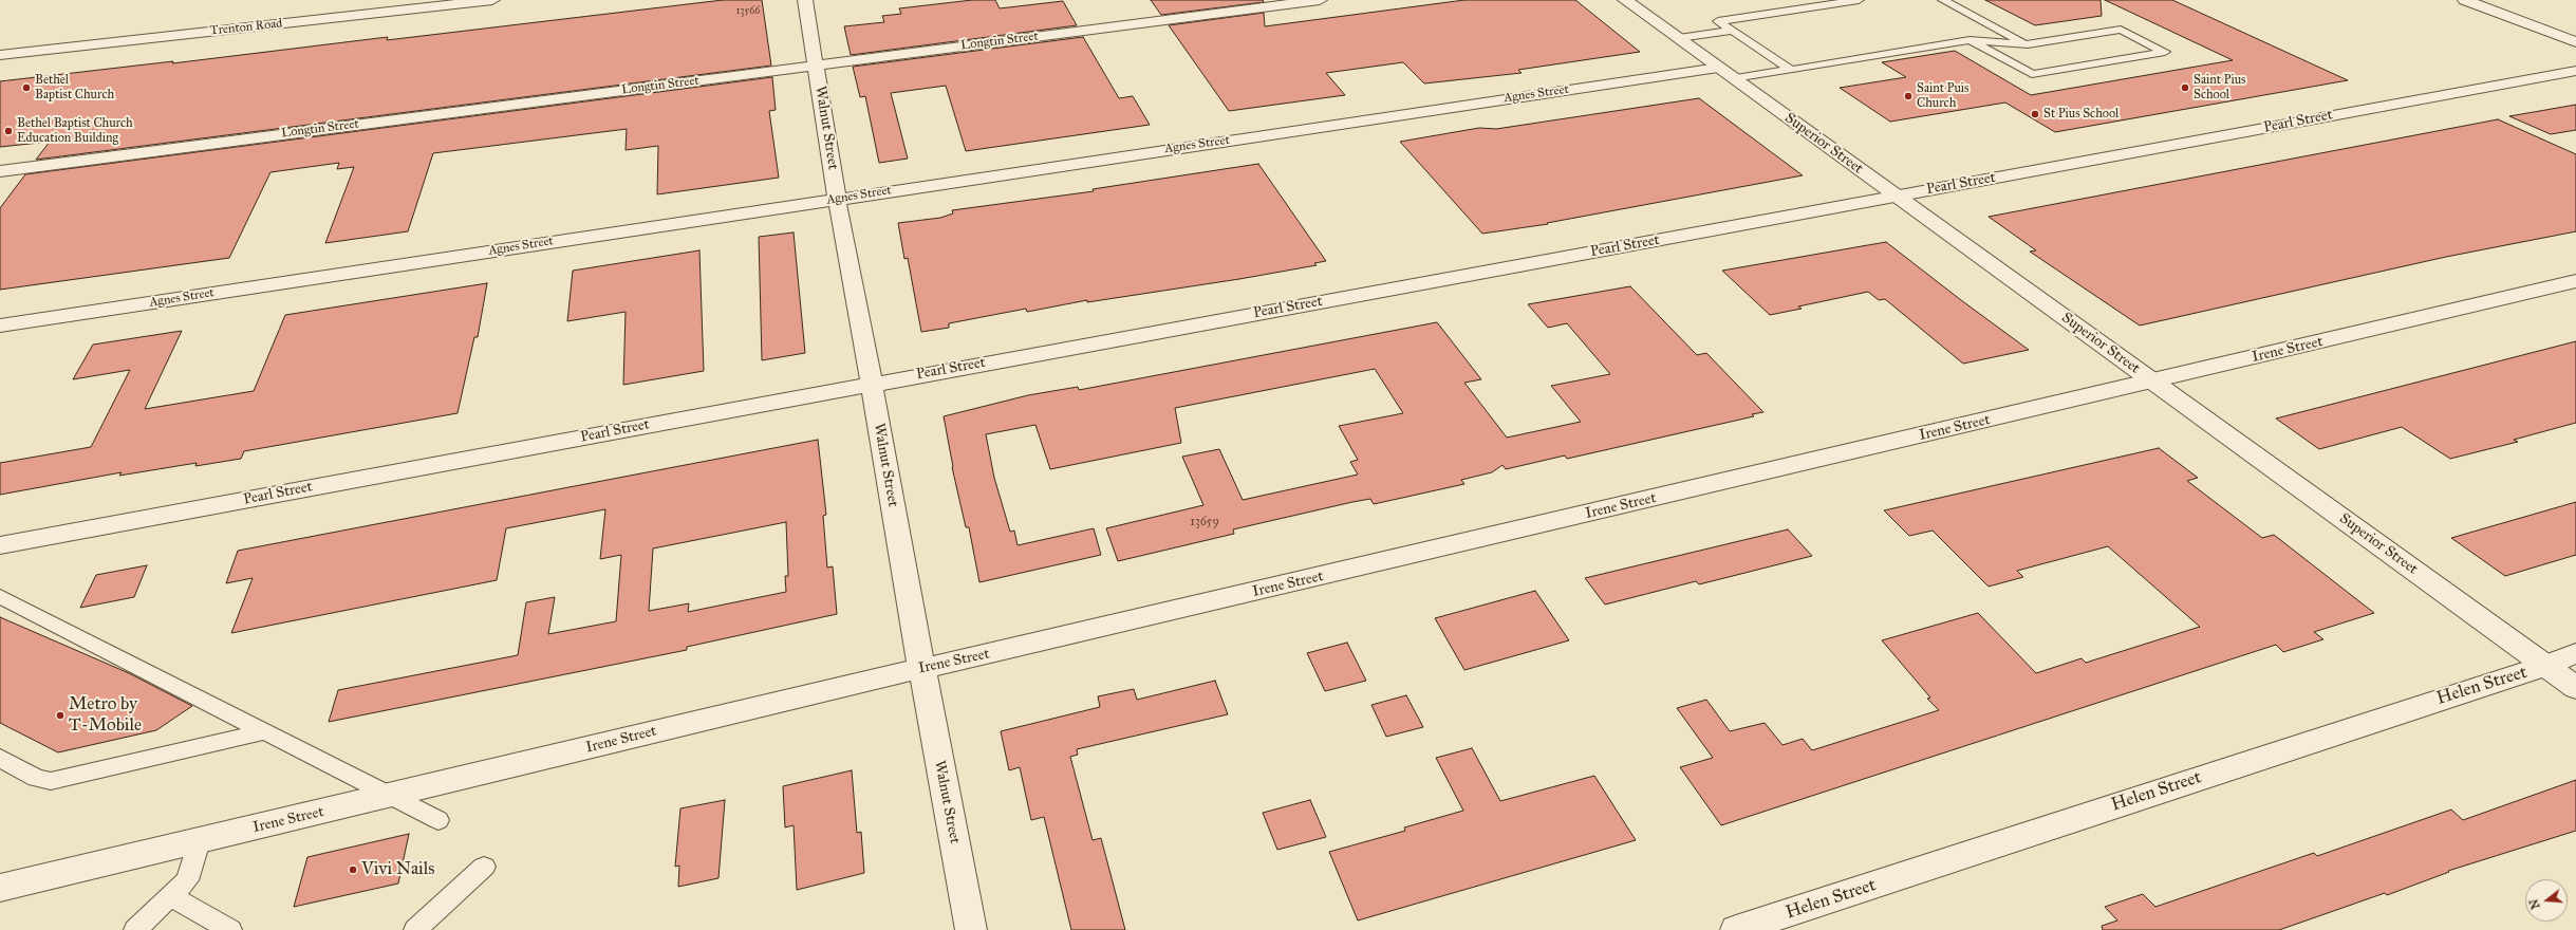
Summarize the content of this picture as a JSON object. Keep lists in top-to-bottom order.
{
  "streets": {
    "street": [
      "Trenton Road",
      "Longtin Street",
      "Agnes Street",
      "Pearl Street",
      "Walnut Street",
      "Superior Street",
      "Irene Street",
      "Helen Street"
    ]
  },
  "crossings": [
    ["Longtin Street", "Walnut Street"],
    ["Agnes Street", "Walnut Street"],
    ["Agnes Street", "Superior Street"],
    ["Pearl Street", "Walnut Street"],
    ["Pearl Street", "Superior Street"],
    ["Walnut Street", "Irene Street"],
    ["Superior Street", "Irene Street"],
    ["Superior Street", "Helen Street"]
  ],
  "places": [
    "Bethel Baptist Church",
    "Saint Pius School",
    "Saint Puis Church",
    "St Pius School",
    "Bethel Baptist Church Education Building",
    "Metro by T-Mobile",
    "Vivi Nails"
  ],
  "house_numbers": ["13566", "13659"],
  "north": "left"
}
